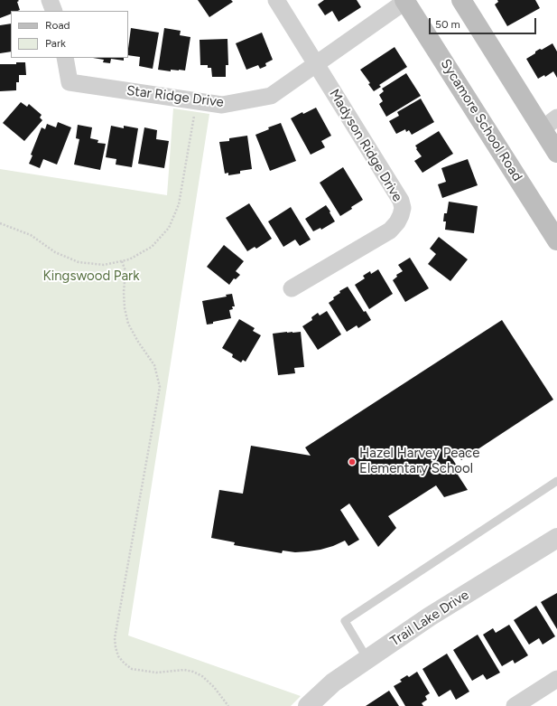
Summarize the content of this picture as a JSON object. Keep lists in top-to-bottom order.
{
  "streets": {
    "main road": ["Sycamore School Road"],
    "street": ["Star Ridge Drive", "Madyson Ridge Drive", "Trail Lake Drive"]
  },
  "crossings": [
    ["Star Ridge Drive", "Sycamore School Road"],
    ["Star Ridge Drive", "Madyson Ridge Drive"]
  ],
  "parks": ["Kingswood Park"],
  "places": ["Hazel Harvey Peace Elementary School"],
  "legend": ["Road", "Park"],
  "scale_bar": "50 m"
}
